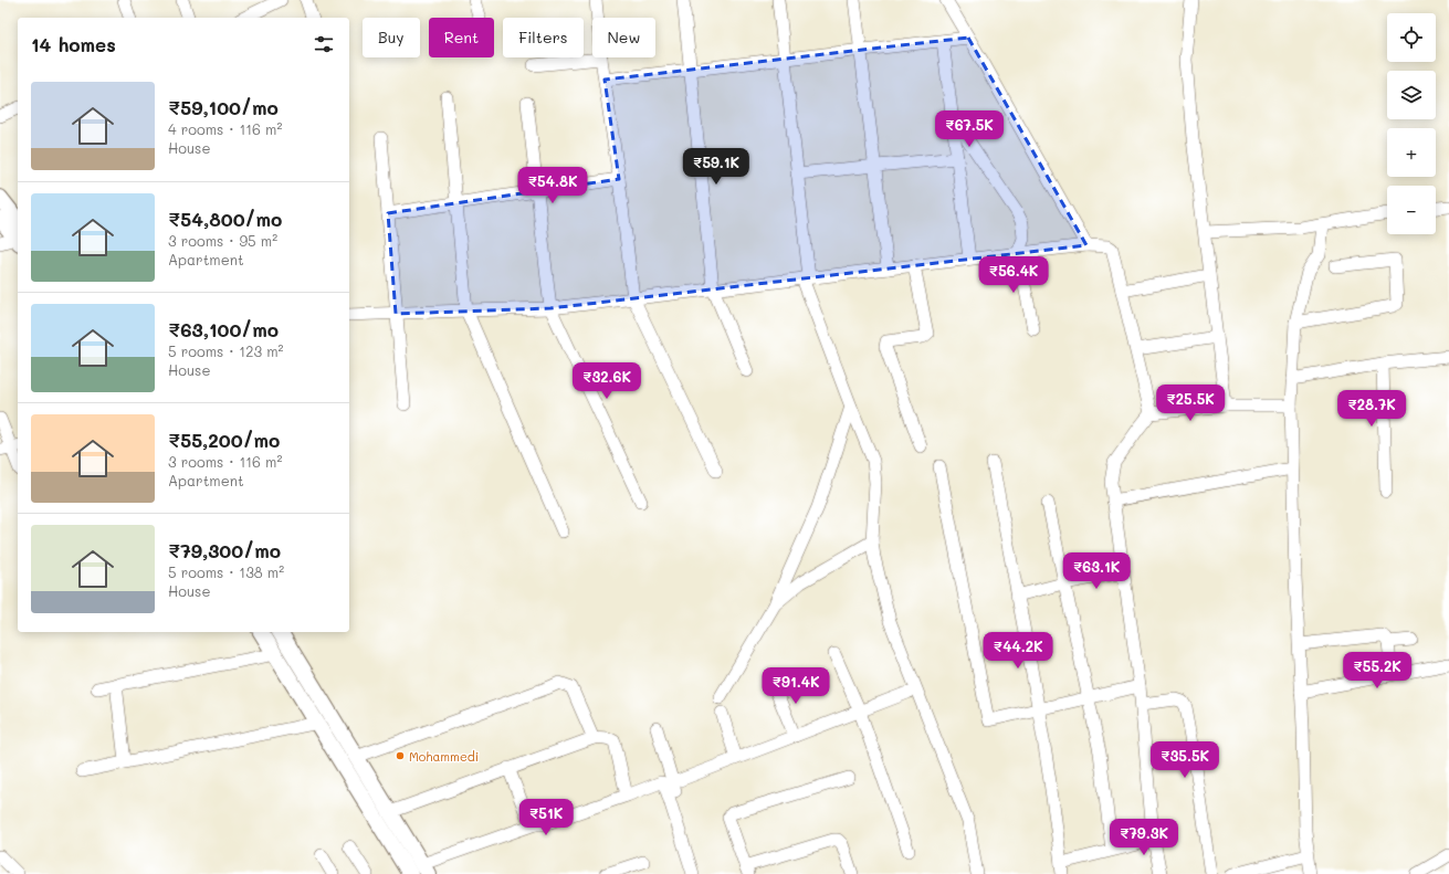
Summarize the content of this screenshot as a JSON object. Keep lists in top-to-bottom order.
{
  "places": ["Mohammedi"],
  "page": {
    "map_buttons": ["+", "−"],
    "chip": [
      "Buy",
      "Rent",
      "Filters",
      "New"
    ],
    "heading": "14 homes",
    "list": [
      {
        "name": "₹59,100/mo",
        "note": "4 rooms · 116 m² · House"
      },
      {
        "name": "₹54,800/mo",
        "note": "3 rooms · 95 m² · Apartment"
      },
      {
        "name": "₹63,100/mo",
        "note": "5 rooms · 123 m² · House"
      },
      {
        "name": "₹55,200/mo",
        "note": "3 rooms · 116 m² · Apartment"
      },
      {
        "name": "₹79,300/mo",
        "note": "5 rooms · 138 m² · House"
      }
    ],
    "price": [
      "₹67.5K",
      "₹59.1K",
      "₹54.8K",
      "₹56.4K",
      "₹32.6K",
      "₹25.5K",
      "₹28.7K",
      "₹63.1K",
      "₹44.2K",
      "₹55.2K",
      "₹91.4K",
      "₹35.5K",
      "₹51K",
      "₹79.3K"
    ]
  }
}
